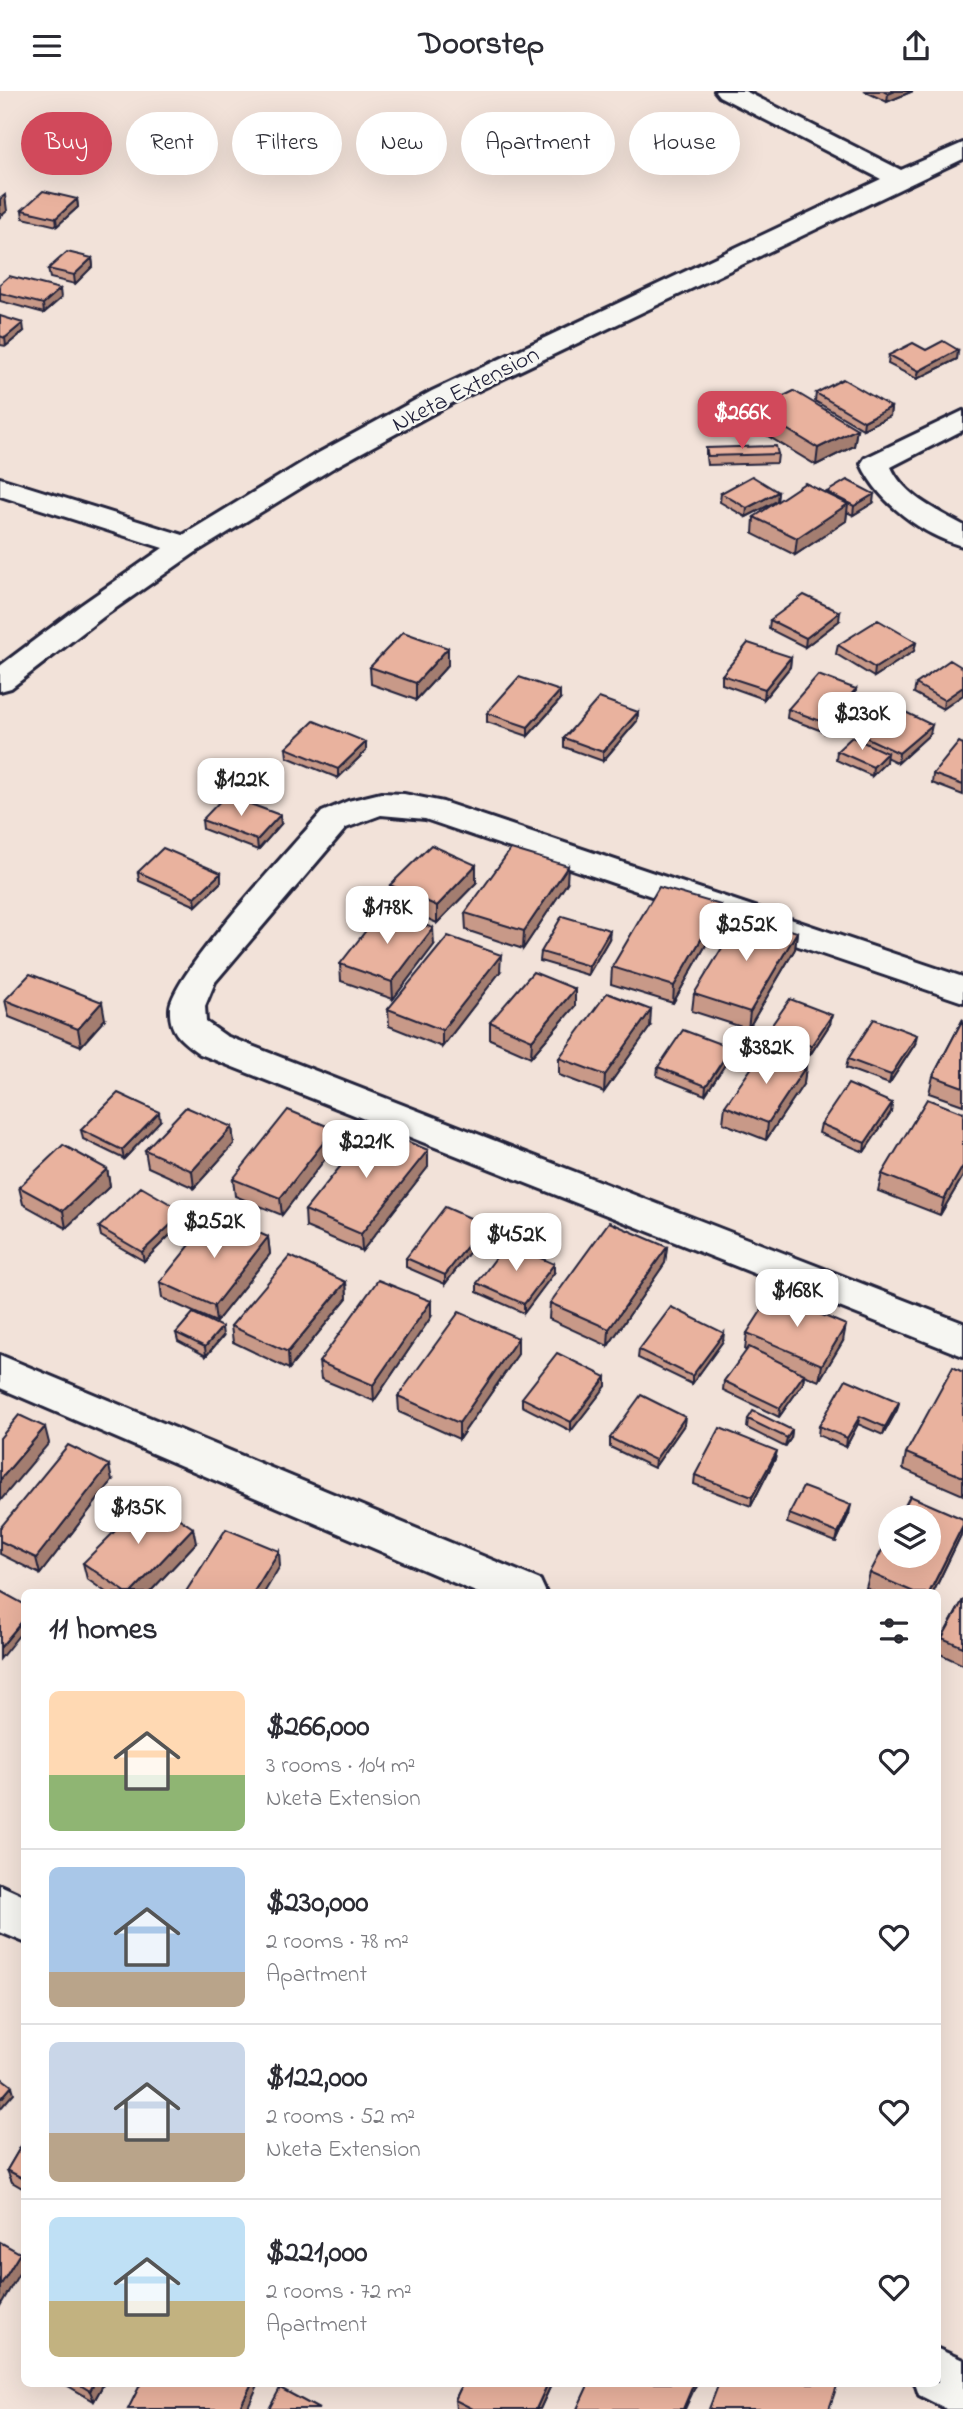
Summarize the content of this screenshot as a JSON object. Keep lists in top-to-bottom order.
{
  "streets": {
    "street": ["Nketa Extension"]
  },
  "page": {
    "header": "Doorstep",
    "chip": [
      "Buy",
      "Rent",
      "Filters",
      "New",
      "Apartment",
      "House"
    ],
    "price": [
      "$266K",
      "$230K",
      "$122K",
      "$178K",
      "$252K",
      "$382K",
      "$221K",
      "$252K",
      "$452K",
      "$168K",
      "$135K"
    ],
    "heading": "11 homes",
    "list": [
      {
        "name": "$266,000",
        "note": "3 rooms · 104 m² · Nketa Extension"
      },
      {
        "name": "$230,000",
        "note": "2 rooms · 78 m² · Apartment"
      },
      {
        "name": "$122,000",
        "note": "2 rooms · 52 m² · Nketa Extension"
      },
      {
        "name": "$221,000",
        "note": "2 rooms · 72 m² · Apartment"
      }
    ]
  }
}
